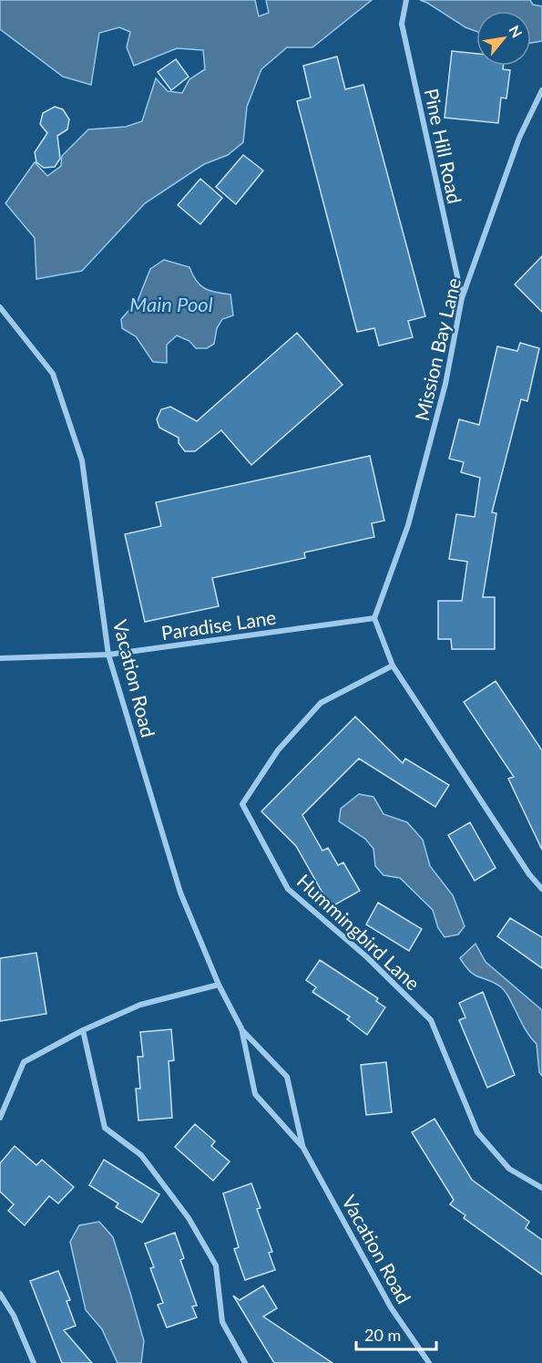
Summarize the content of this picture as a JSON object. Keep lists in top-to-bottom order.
{
  "streets": {
    "street": [
      "Pine Hill Road",
      "Mission Bay Lane",
      "Paradise Lane",
      "Vacation Road",
      "Hummingbird Lane"
    ]
  },
  "crossings": [
    ["Pine Hill Road", "Mission Bay Lane"],
    ["Mission Bay Lane", "Paradise Lane"],
    ["Paradise Lane", "Vacation Road"]
  ],
  "water": ["Main Pool"],
  "scale_bar": "20 m",
  "north": "top right"
}
